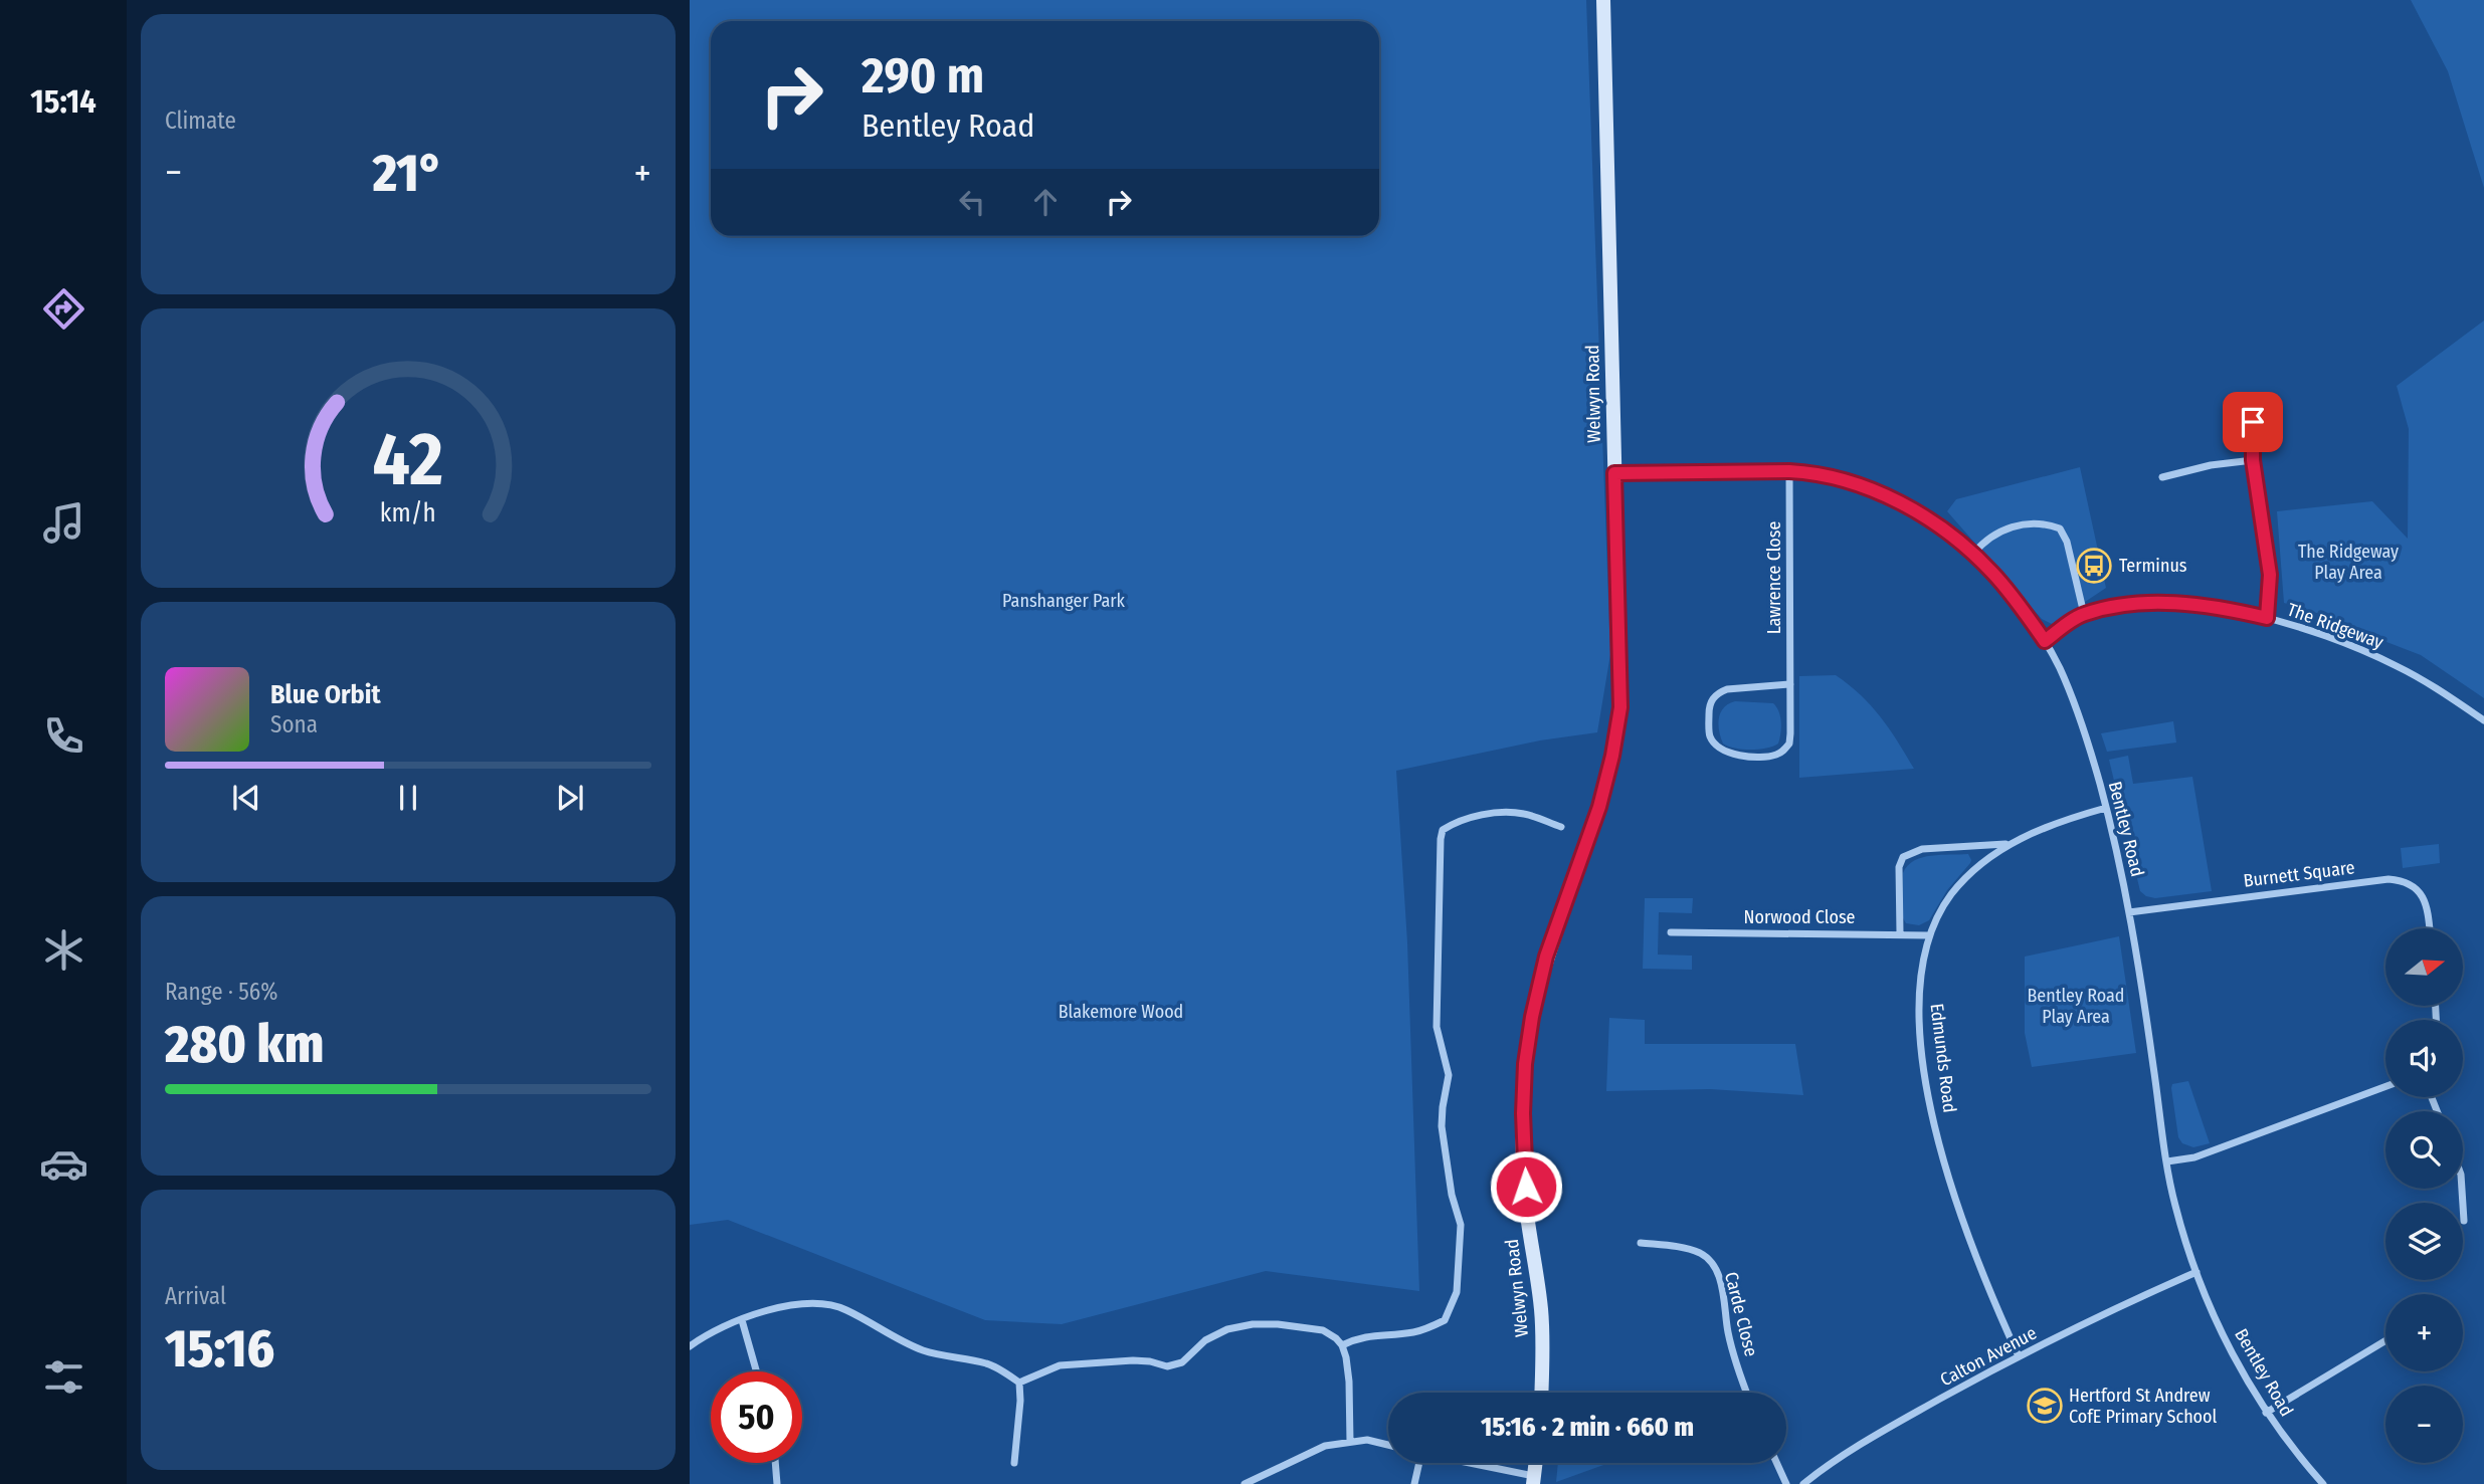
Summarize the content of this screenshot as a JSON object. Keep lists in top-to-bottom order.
{
  "streets": {
    "main road": ["Welwyn Road"],
    "street": [
      "Lawrence Close",
      "The Ridgeway",
      "Bentley Road",
      "Burnett Square",
      "Norwood Close",
      "Edmunds Road",
      "Carde Close",
      "Calton Avenue"
    ]
  },
  "crossings": [
    ["Welwyn Road", "Bentley Road"],
    ["Lawrence Close", "Bentley Road"],
    ["The Ridgeway", "Bentley Road"],
    ["Bentley Road", "Burnett Square"],
    ["Bentley Road", "Edmunds Road"],
    ["Bentley Road", "Calton Avenue"],
    ["Norwood Close", "Edmunds Road"],
    ["Edmunds Road", "Calton Avenue"]
  ],
  "parks": [
    "The Ridgeway Play Area",
    "Panshanger Park",
    "Bentley Road Play Area",
    "Blakemore Wood"
  ],
  "places": {
    "bus stop": ["Terminus"],
    "school or university": ["Hertford St Andrew CofE Primary School"]
  },
  "north": "right",
  "page": {
    "tabs": "15:14",
    "tile": [
      "Climate",
      ["Range · 56%", "280 km"],
      ["Arrival", "15:16"]
    ],
    "turn": ["290 m", "Bentley Road"],
    "heat": ["−", "21°", "+"],
    "song": ["Blue Orbit", "Sona"],
    "map_buttons": ["+", "−"],
    "limit": "50",
    "trip": "15:16 · 2 min · 660 m",
    "gauge": ["42", "km/h"]
  }
}
